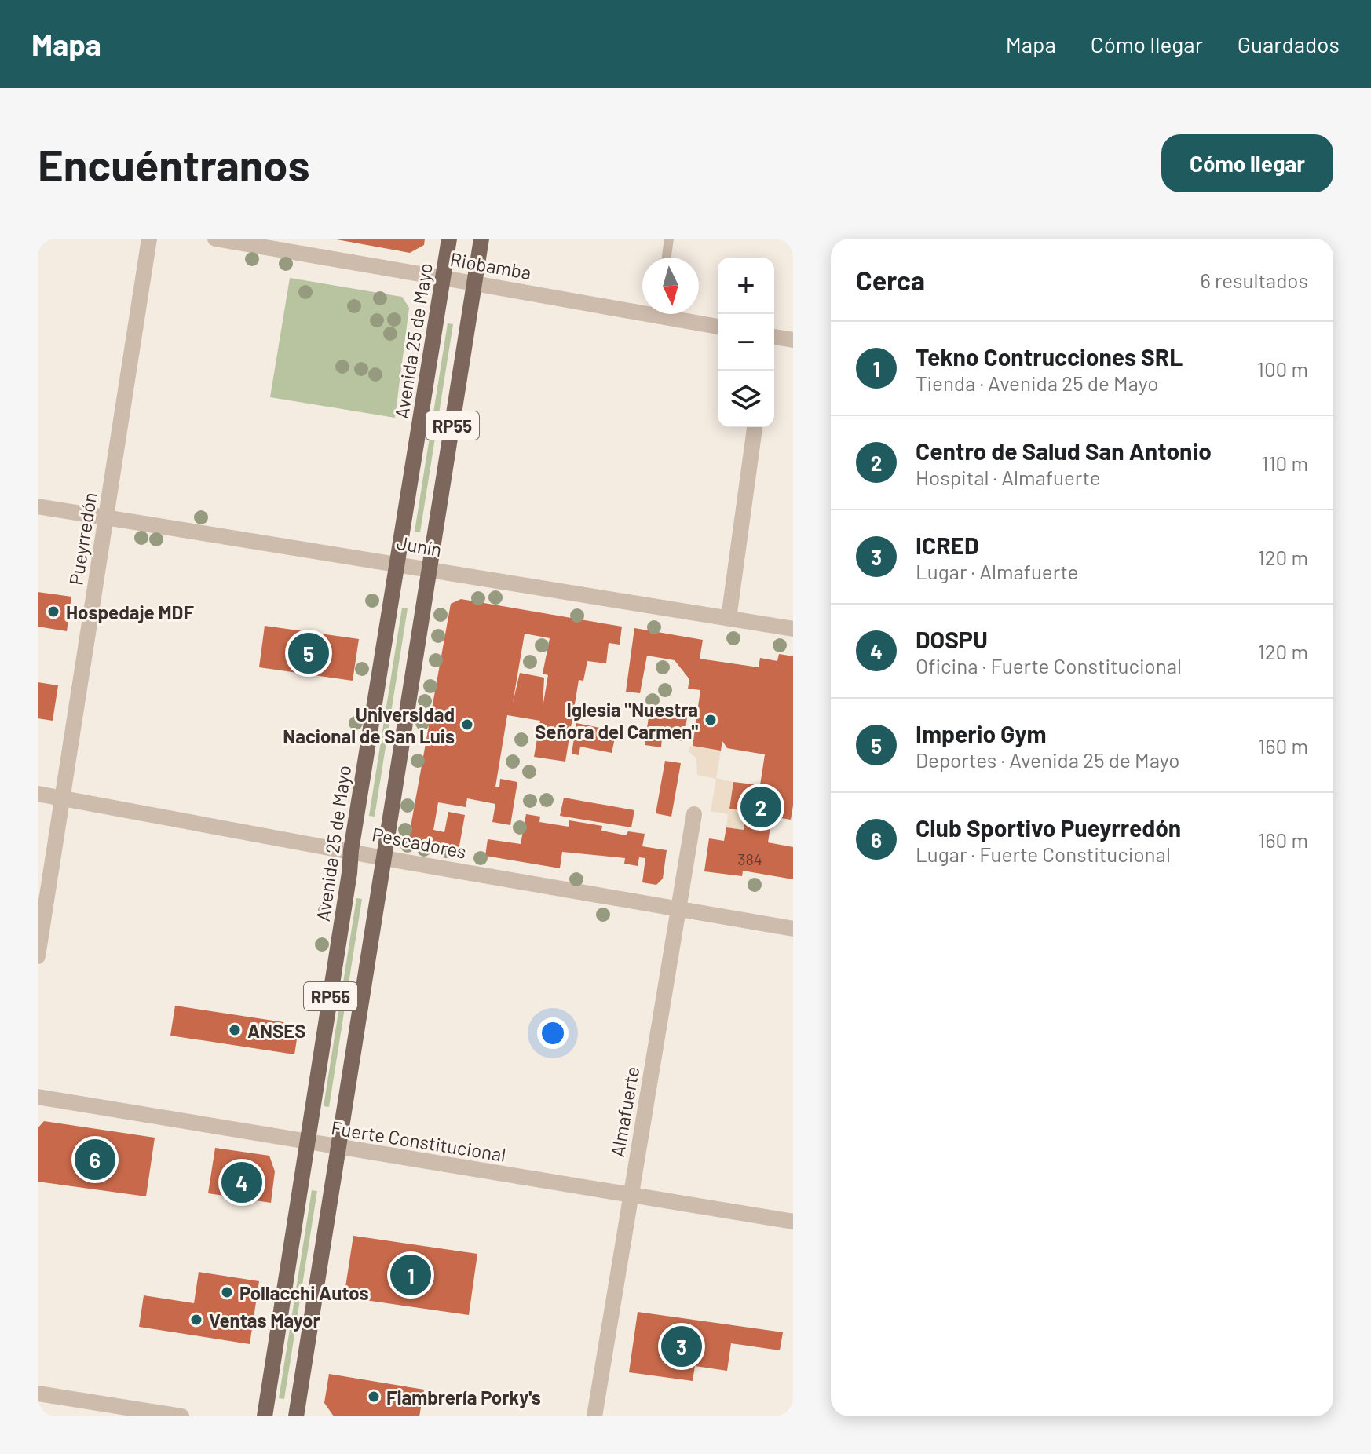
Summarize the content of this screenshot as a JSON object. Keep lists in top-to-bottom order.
{
  "streets": {
    "main road": ["Avenida 25 de Mayo", "RP55"],
    "street": [
      "Riobamba",
      "Pueyrredón",
      "Junín",
      "Pescadores",
      "Almafuerte",
      "Fuerte Constitucional"
    ]
  },
  "crossings": [
    ["Riobamba", "Avenida 25 de Mayo"],
    ["Riobamba", "RP55"],
    ["Avenida 25 de Mayo", "Junín"],
    ["Avenida 25 de Mayo", "Pescadores"],
    ["Avenida 25 de Mayo", "Fuerte Constitucional"],
    ["RP55", "Junín"],
    ["RP55", "Pescadores"],
    ["RP55", "Fuerte Constitucional"],
    ["Pueyrredón", "Junín"],
    ["Pueyrredón", "Pescadores"],
    ["Pescadores", "Almafuerte"],
    ["Almafuerte", "Fuerte Constitucional"]
  ],
  "places": [
    "Hospedaje MDF",
    "Iglesia \"Nuestra Señora del Carmen\"",
    "Universidad Nacional de San Luis",
    "ANSES",
    "Pollacchi Autos",
    "Ventas Mayor",
    "Fiambrería Porky's"
  ],
  "house_numbers": ["384"],
  "north": "bottom",
  "page": {
    "header": "Mapa",
    "nav": ["Mapa", "Cómo llegar", "Guardados"],
    "buttons": "Cómo llegar",
    "title": "Encuéntranos",
    "heading": ["Cerca", "6 resultados"],
    "map_buttons": ["+", "−"],
    "list": [
      {
        "mark": "1",
        "name": "Tekno Contrucciones SRL",
        "note": "Tienda · Avenida 25 de Mayo",
        "value": "100 m"
      },
      {
        "mark": "2",
        "name": "Centro de Salud San Antonio",
        "note": "Hospital · Almafuerte",
        "value": "110 m"
      },
      {
        "mark": "3",
        "name": "ICRED",
        "note": "Lugar · Almafuerte",
        "value": "120 m"
      },
      {
        "mark": "4",
        "name": "DOSPU",
        "note": "Oficina · Fuerte Constitucional",
        "value": "120 m"
      },
      {
        "mark": "5",
        "name": "Imperio Gym",
        "note": "Deportes · Avenida 25 de Mayo",
        "value": "160 m"
      },
      {
        "mark": "6",
        "name": "Club Sportivo Pueyrredón",
        "note": "Lugar · Fuerte Constitucional",
        "value": "160 m"
      }
    ],
    "pins": [
      "5",
      "2",
      "6",
      "4",
      "1",
      "3"
    ]
  }
}
